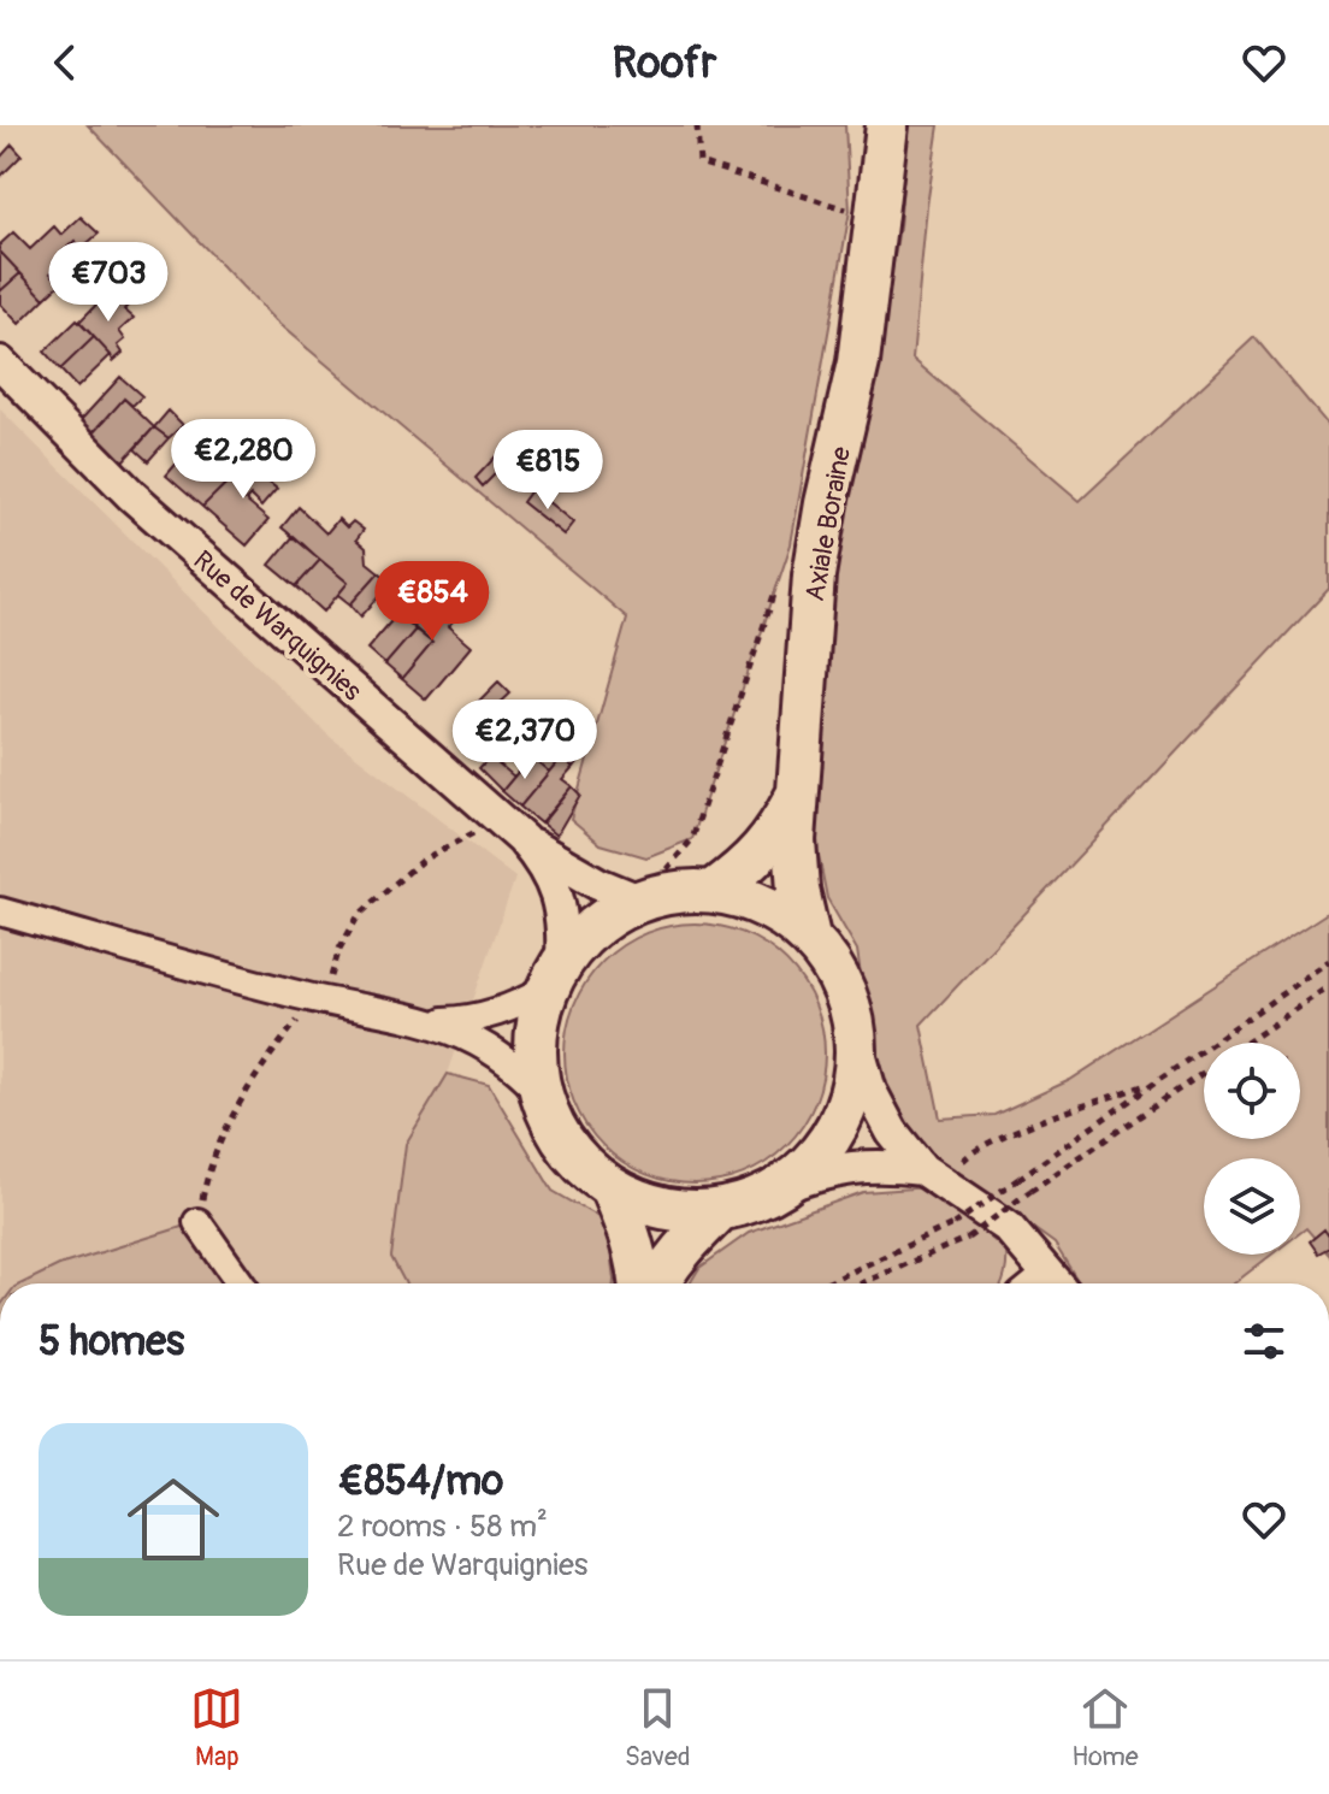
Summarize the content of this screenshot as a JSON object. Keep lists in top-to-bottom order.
{
  "streets": {
    "main road": ["Axiale Boraine"],
    "street": ["Rue de Warquignies"]
  },
  "page": {
    "header": "Roofr",
    "price": [
      "€703",
      "€2,280",
      "€815",
      "€854",
      "€2,370"
    ],
    "heading": "5 homes",
    "list": [
      {
        "name": "€854/mo",
        "note": "2 rooms · 58 m² · Rue de Warquignies"
      }
    ],
    "tabs": ["Map", "Saved", "Home"]
  }
}
